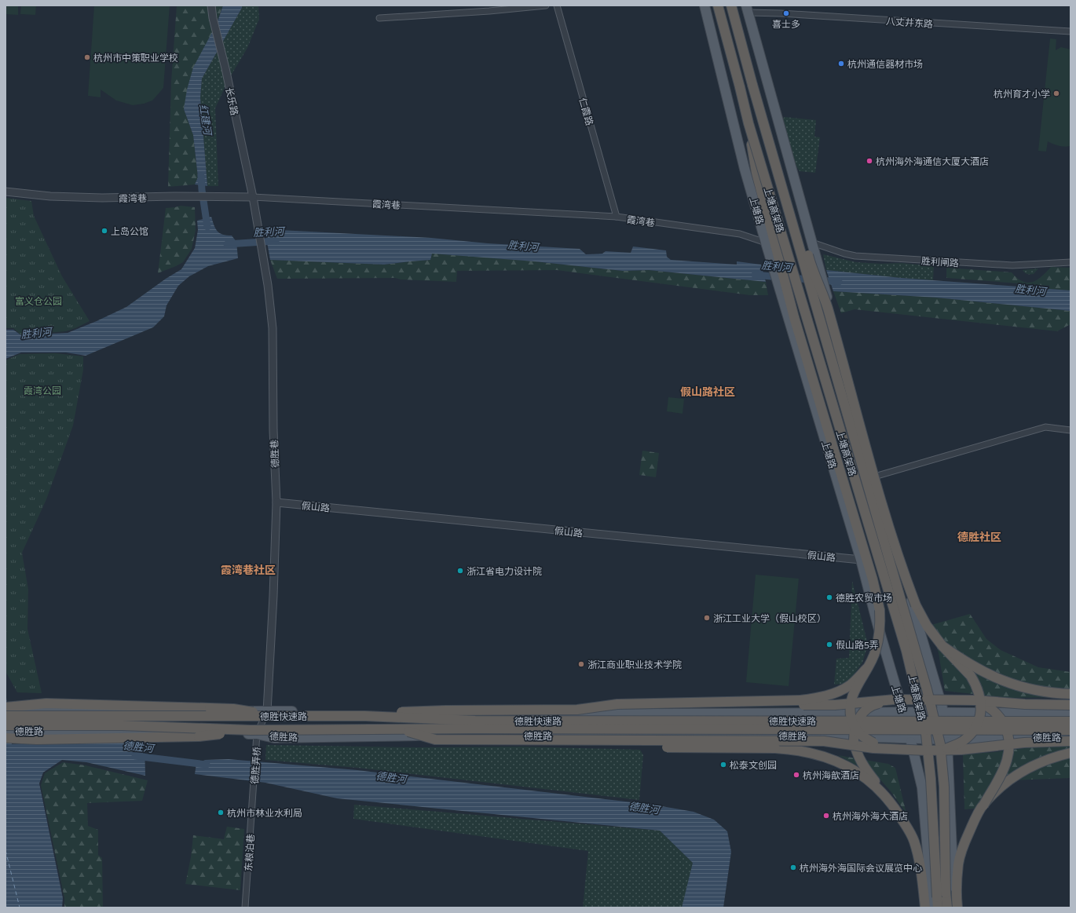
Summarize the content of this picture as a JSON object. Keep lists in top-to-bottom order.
{
  "streets": {
    "highway": ["上塘高架路", "德胜快速路"],
    "main road": ["上塘路", "德胜路"],
    "street": [
      "八丈井东路",
      "长乐路",
      "仁霞路",
      "霞湾巷",
      "胜利闸路",
      "德胜巷",
      "假山路",
      "德胜弄桥",
      "东粮泊巷"
    ]
  },
  "crossings": [
    ["长乐路", "霞湾巷"],
    ["长乐路", "德胜巷"],
    ["仁霞路", "霞湾巷"],
    ["霞湾巷", "上塘路"],
    ["霞湾巷", "德胜巷"],
    ["上塘路", "假山路"],
    ["上塘路", "德胜路"],
    ["德胜巷", "假山路"],
    ["德胜快速路", "德胜路"],
    ["德胜快速路", "德胜弄桥"],
    ["德胜路", "德胜弄桥"],
    ["德胜弄桥", "东粮泊巷"]
  ],
  "districts": ["假山路社区", "德胜社区", "霞湾巷社区"],
  "water": ["红建河", "胜利河", "德胜河"],
  "parks": ["富义仓公园", "霞湾公园"],
  "places": [
    "喜士多",
    "杭州市中策职业学校",
    "杭州通信器材市场",
    "杭州育才小学",
    "杭州海外海通信大厦大酒店",
    "上岛公馆",
    "浙江省电力设计院",
    "德胜农贸市场",
    "浙江工业大学（假山校区）",
    "假山路5弄",
    "浙江商业职业技术学院",
    "松泰文创园",
    "杭州海歆酒店",
    "杭州市林业水利局",
    "杭州海外海大酒店",
    "杭州海外海国际会议展览中心"
  ]
}
